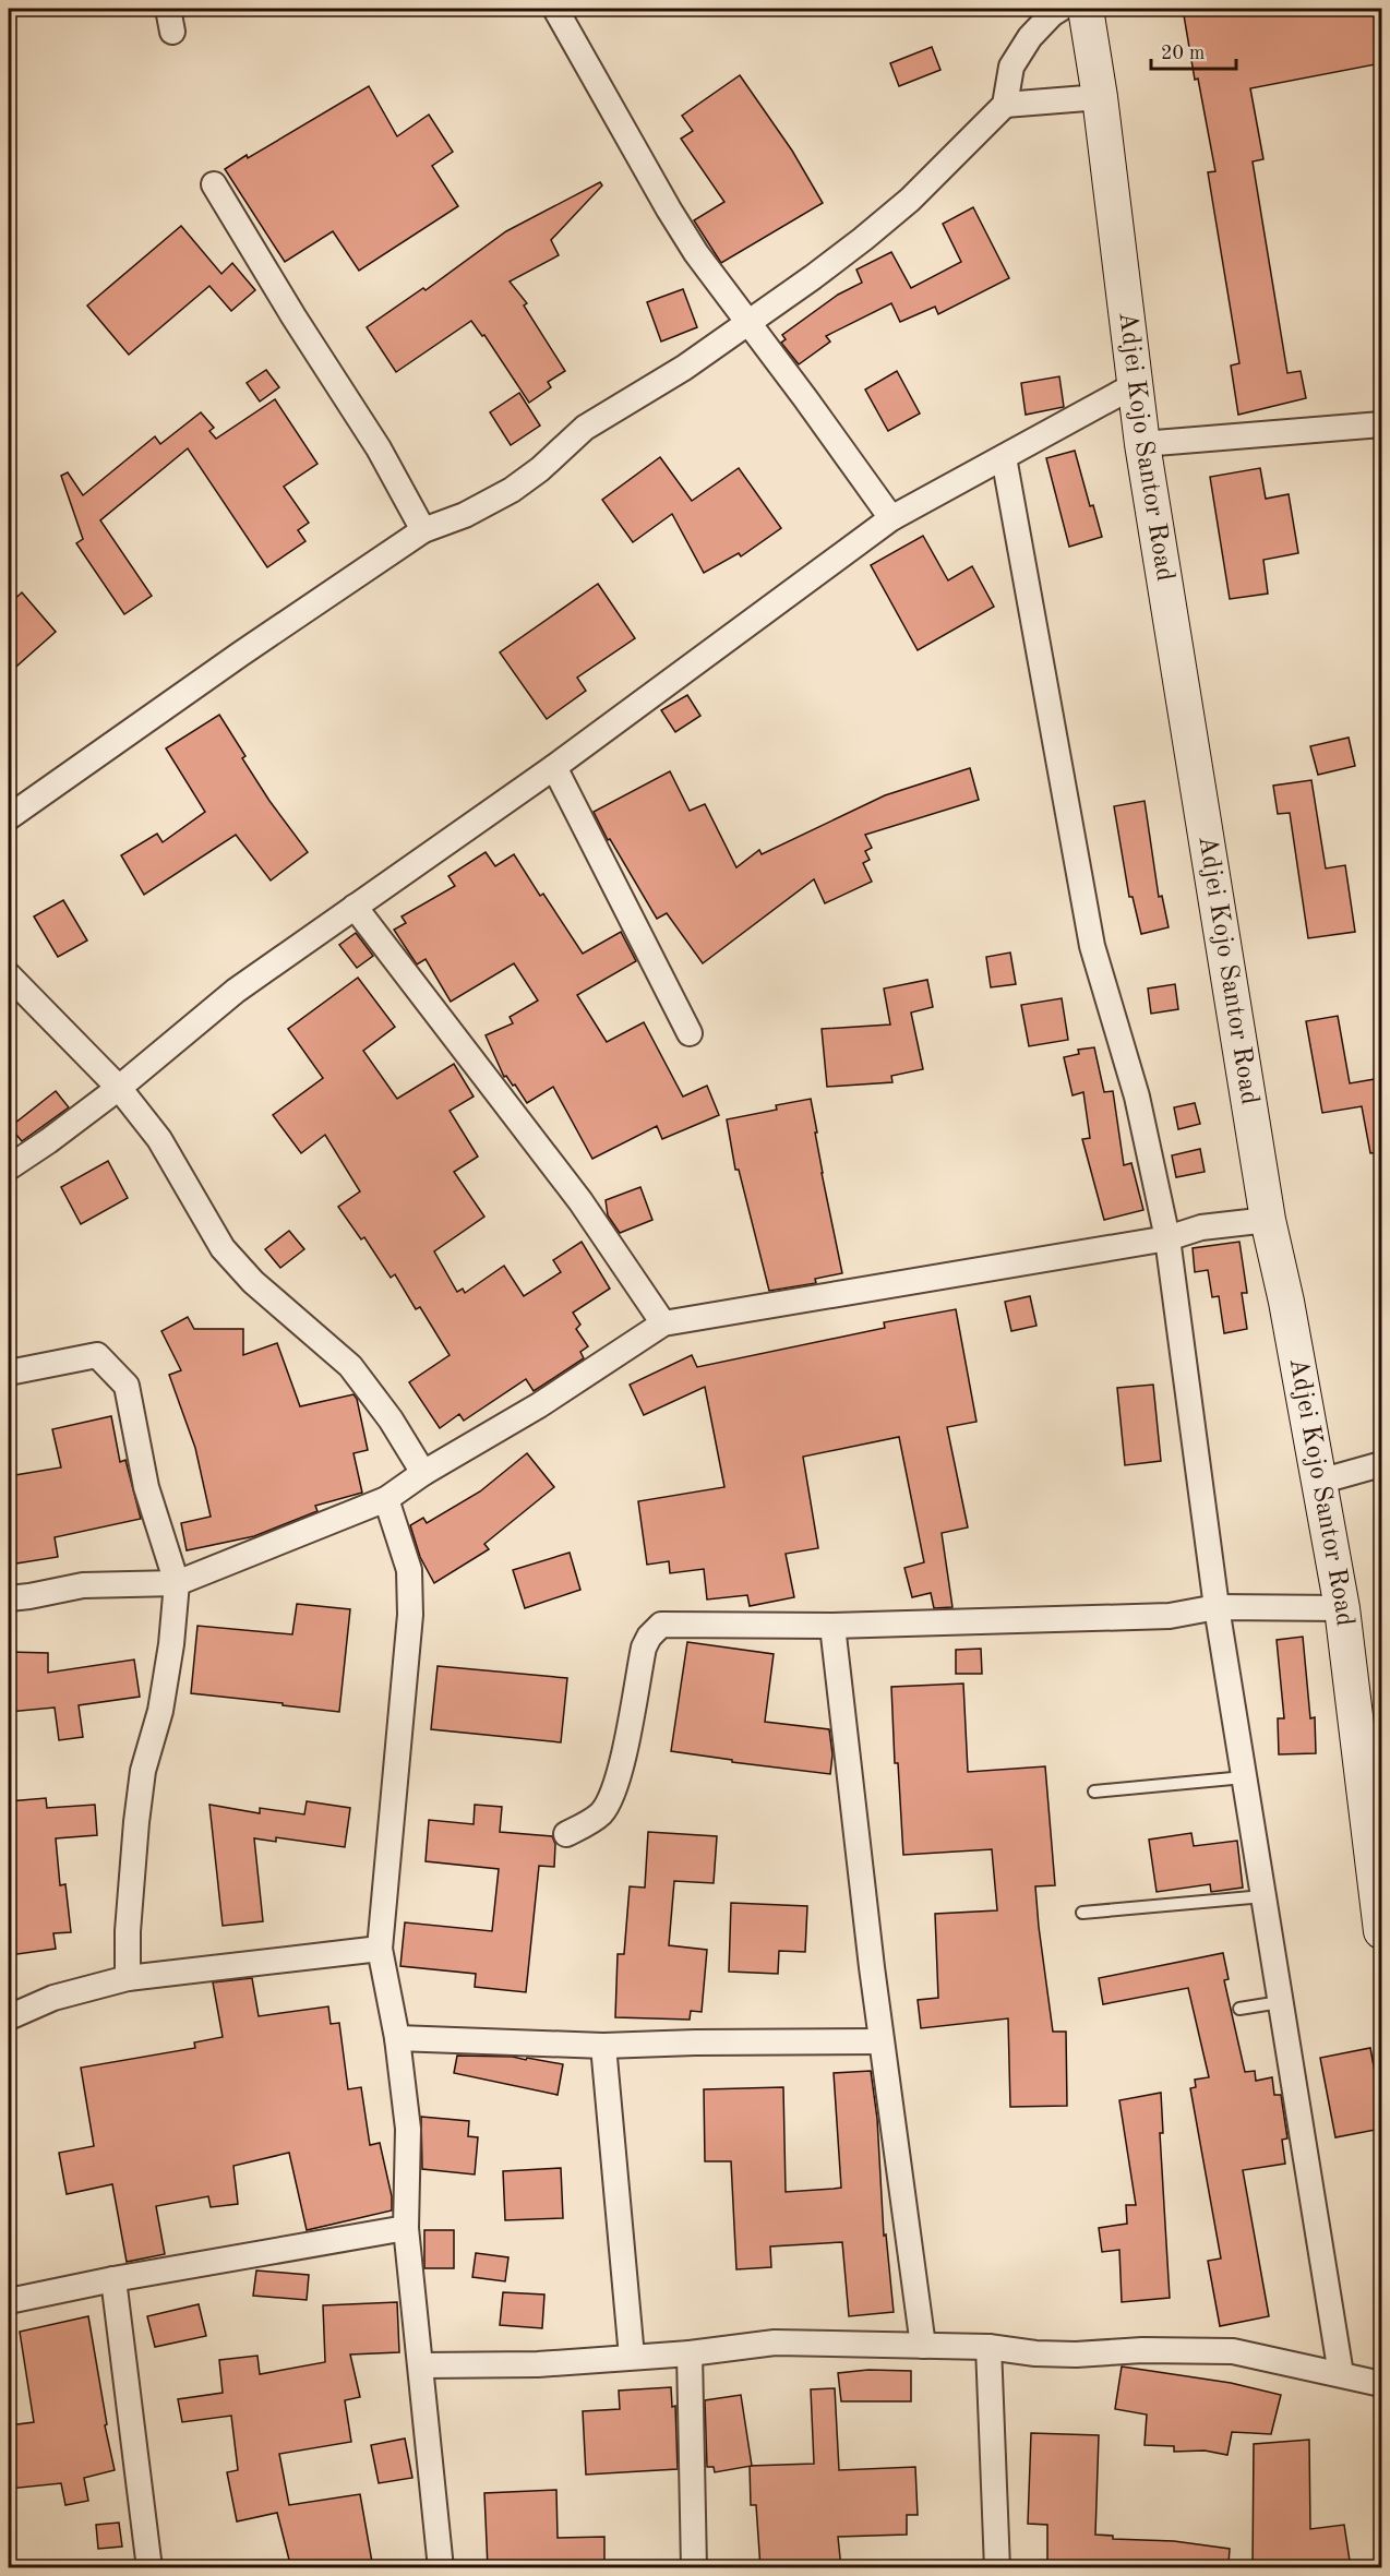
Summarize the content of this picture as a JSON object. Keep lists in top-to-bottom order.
{
  "streets": {
    "street": ["Adjei Kojo Santor Road"]
  },
  "scale_bar": "20 m"
}
